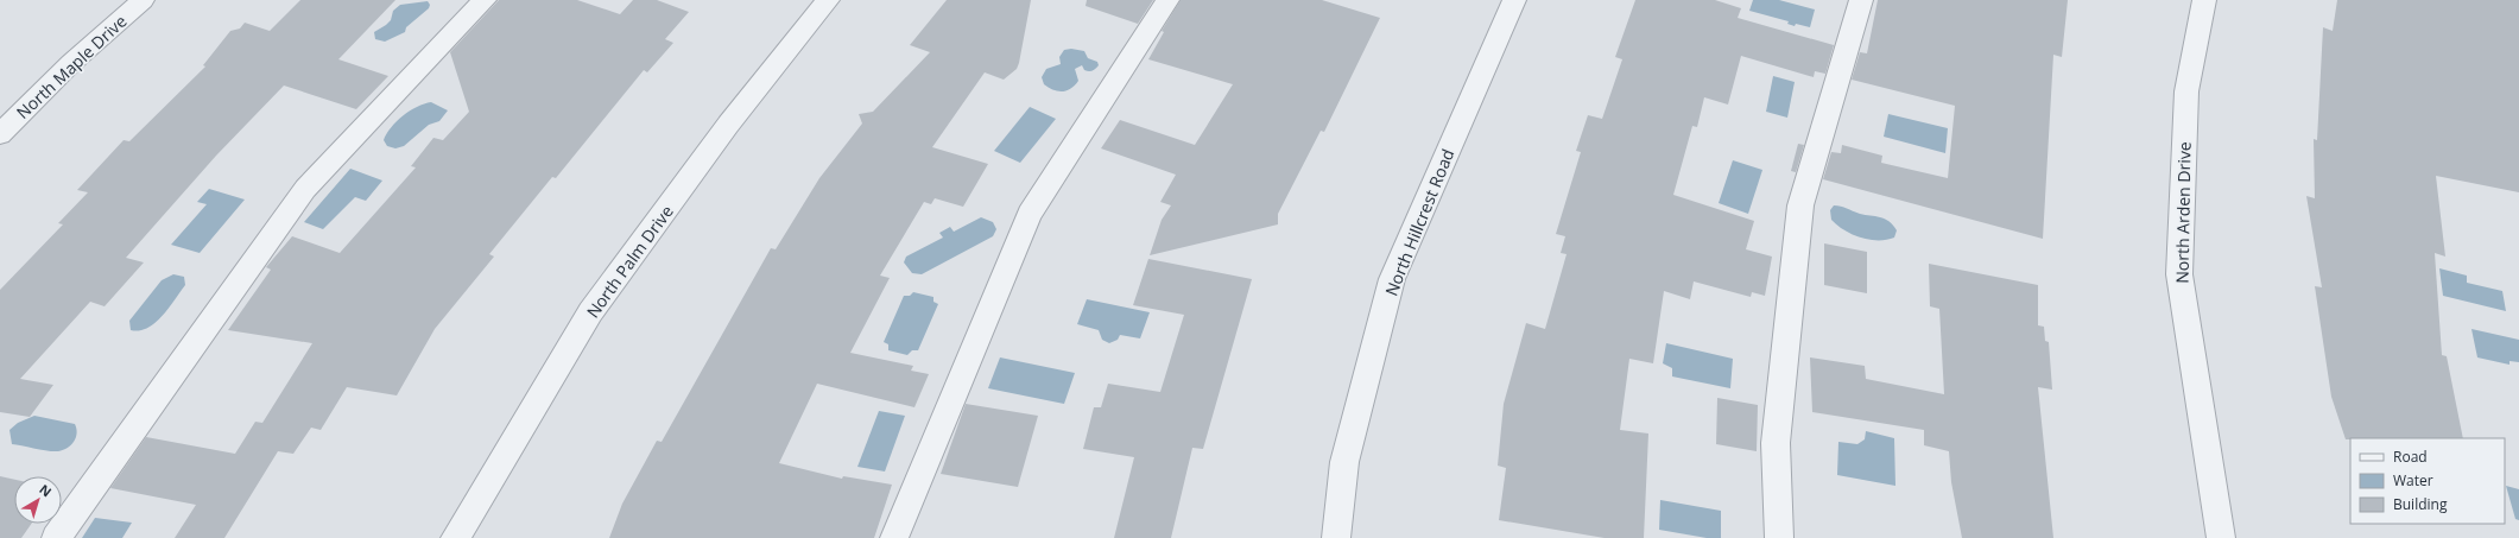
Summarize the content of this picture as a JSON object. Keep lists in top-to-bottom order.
{
  "streets": {
    "street": [
      "North Maple Drive",
      "North Arden Drive",
      "North Hillcrest Road",
      "North Palm Drive"
    ]
  },
  "legend": ["Road", "Water", "Building"],
  "north": "top right"
}
